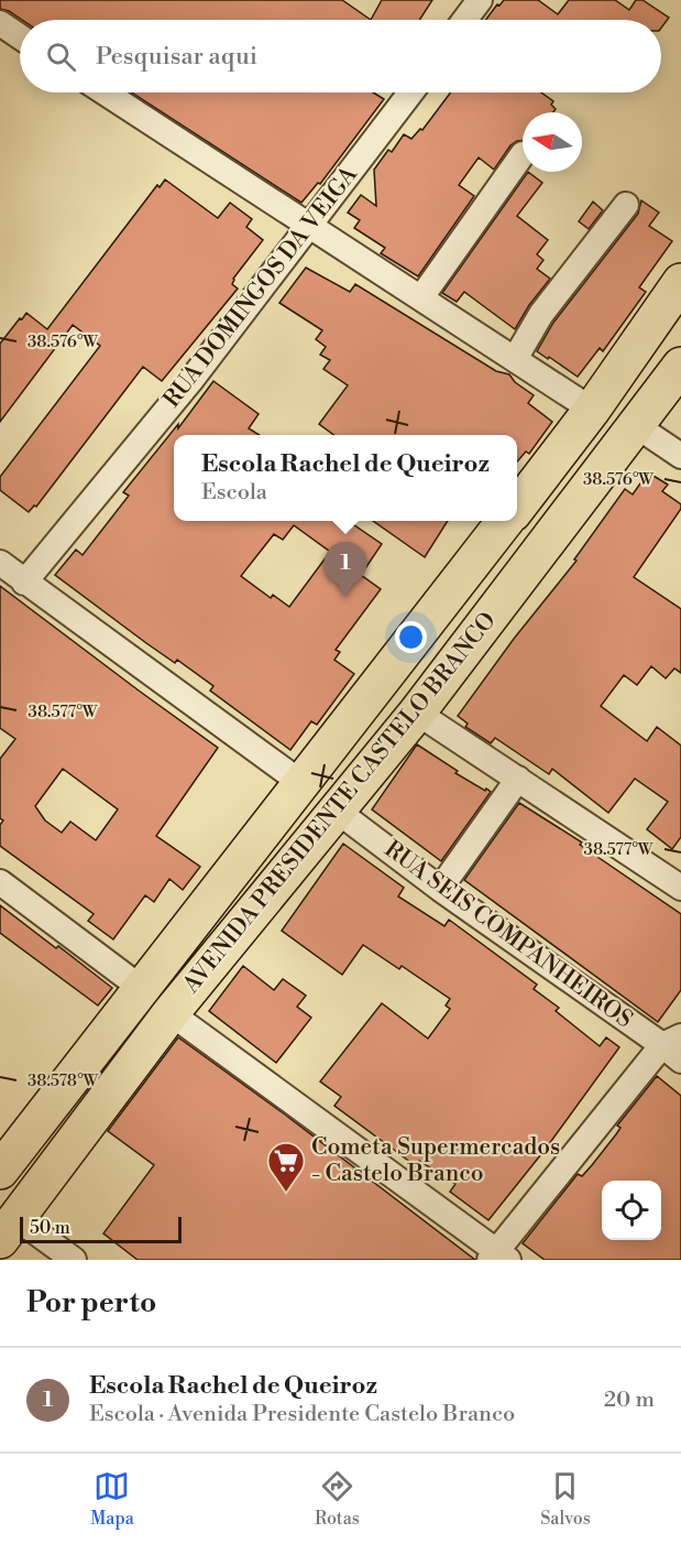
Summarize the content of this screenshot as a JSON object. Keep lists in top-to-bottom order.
{
  "streets": {
    "main road": ["AVENIDA PRESIDENTE CASTELO BRANCO"],
    "street": ["RUA DOMINGOS DA VEIGA", "RUA SEIS COMPANHEIROS"]
  },
  "crossings": [
    ["AVENIDA PRESIDENTE CASTELO BRANCO", "RUA SEIS COMPANHEIROS"]
  ],
  "places": {
    "supermarket": ["Cometa Supermercados - Castelo Branco"]
  },
  "scale_bar": "50 m",
  "north": "left",
  "page": {
    "search": "Pesquisar aqui",
    "popup": ["Escola Rachel de Queiroz", "Escola"],
    "pins": "1",
    "scale": "50 m",
    "heading": "Por perto",
    "list": [
      {
        "mark": "1",
        "name": "Escola Rachel de Queiroz",
        "note": "Escola · Avenida Presidente Castelo Branco",
        "value": "20 m"
      }
    ],
    "nav": ["Mapa", "Rotas", "Salvos"]
  },
  "coordinates": ["38.576°W", "38.577°W", "38.578°W"]
}
